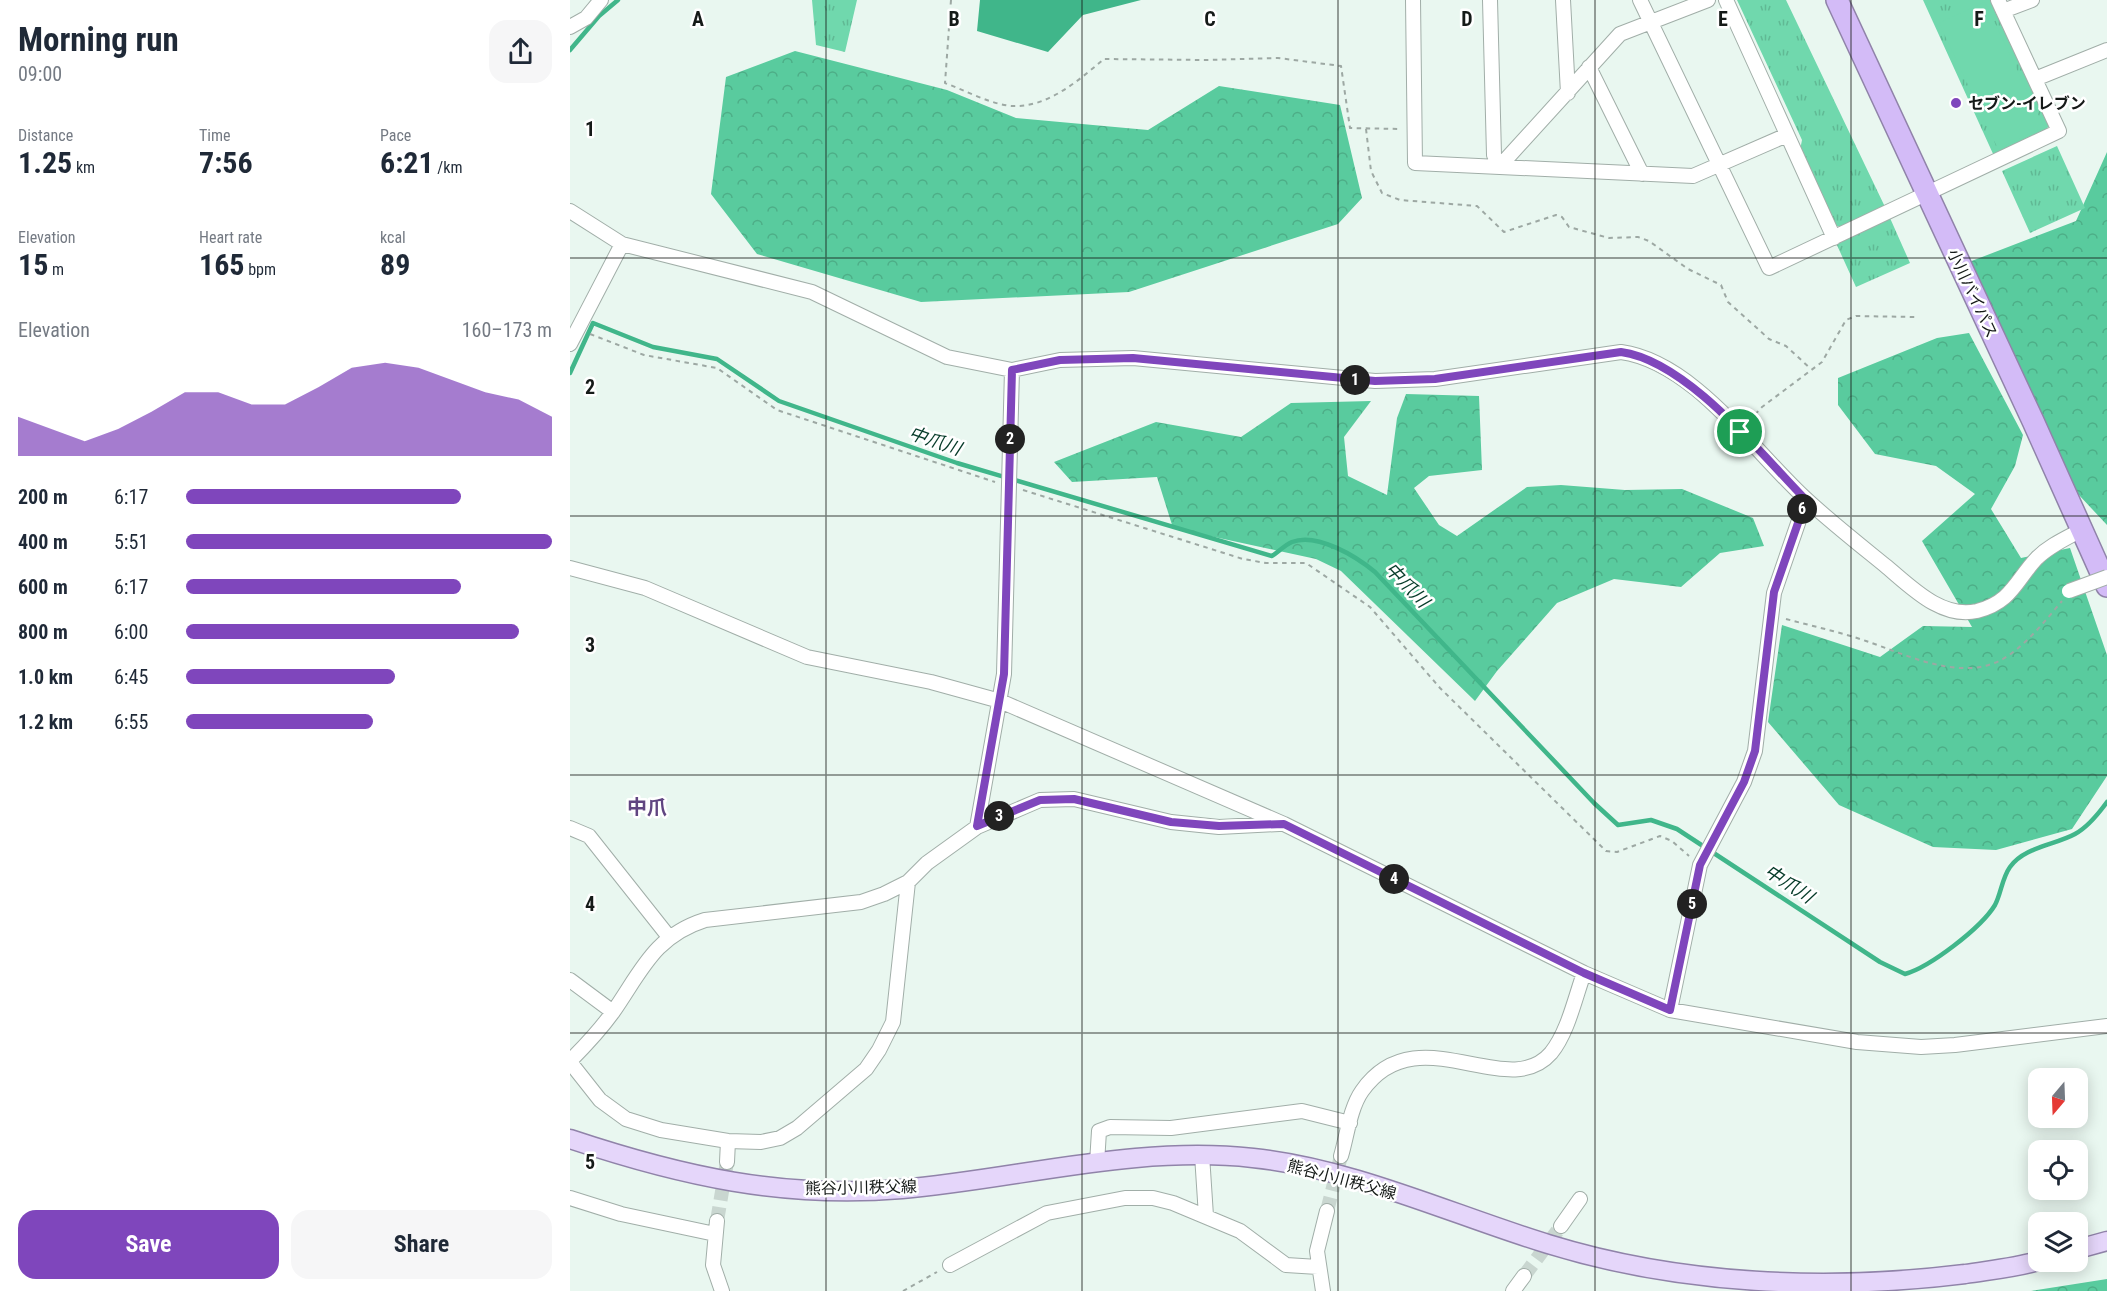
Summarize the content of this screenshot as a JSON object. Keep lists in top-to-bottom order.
{
  "streets": {
    "highway": ["小川バイパス"],
    "main road": ["熊谷小川秩父線"]
  },
  "districts": ["中爪"],
  "water": ["中爪川"],
  "places": ["セブン-イレブン"],
  "north": "bottom",
  "page": {
    "heading": ["Morning run", "09:00"],
    "stats": [
      ["Distance", "1.25 km"],
      ["Time", "7:56"],
      ["Pace", "6:21 /km"],
      ["Elevation", "15 m"],
      ["Heart rate", "165 bpm"],
      ["kcal", "89"]
    ],
    "chart": ["Elevation", "160–173 m"],
    "pins": [
      "1",
      "2",
      "6",
      "3",
      "4",
      "5"
    ],
    "list": [
      {
        "name": "200 m",
        "note": "6:17"
      },
      {
        "name": "400 m",
        "note": "5:51"
      },
      {
        "name": "600 m",
        "note": "6:17"
      },
      {
        "name": "800 m",
        "note": "6:00"
      },
      {
        "name": "1.0 km",
        "note": "6:45"
      },
      {
        "name": "1.2 km",
        "note": "6:55"
      }
    ],
    "buttons": ["Save", "Share"]
  },
  "grid": {
    "columns": [
      "A",
      "B",
      "C",
      "D",
      "E",
      "F"
    ],
    "rows": [
      "1",
      "2",
      "3",
      "4",
      "5"
    ]
  }
}
